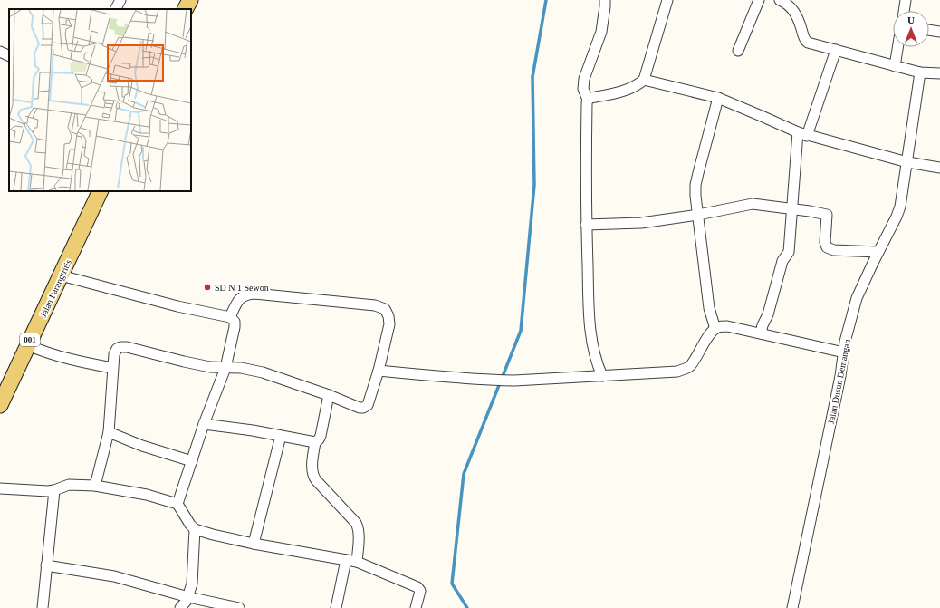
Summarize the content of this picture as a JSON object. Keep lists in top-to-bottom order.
{
  "streets": {
    "main road": ["Jalan Parangtritis", "001"],
    "street": ["Jalan Dusun Demangan"]
  },
  "places": ["SD N 1 Sewon"],
  "north": "top"
}
